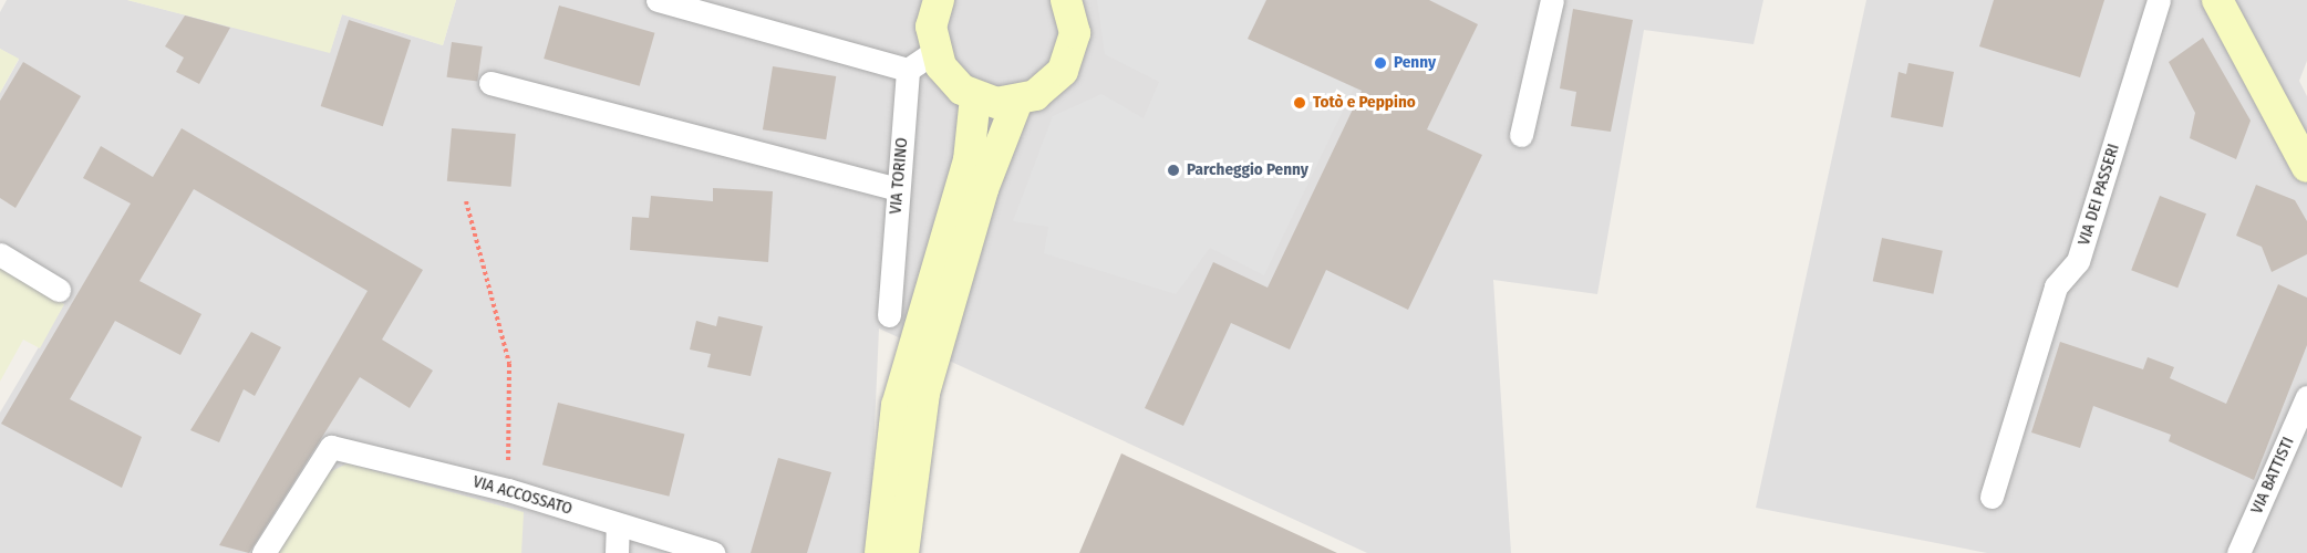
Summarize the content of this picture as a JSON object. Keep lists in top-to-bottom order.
{
  "streets": {
    "street": [
      "VIA TORINO",
      "VIA DEI PASSERI",
      "VIA BATTISTI",
      "VIA ACCOSSATO"
    ]
  },
  "places": ["Penny", "Totò e Peppino", "Parcheggio Penny"]
}
